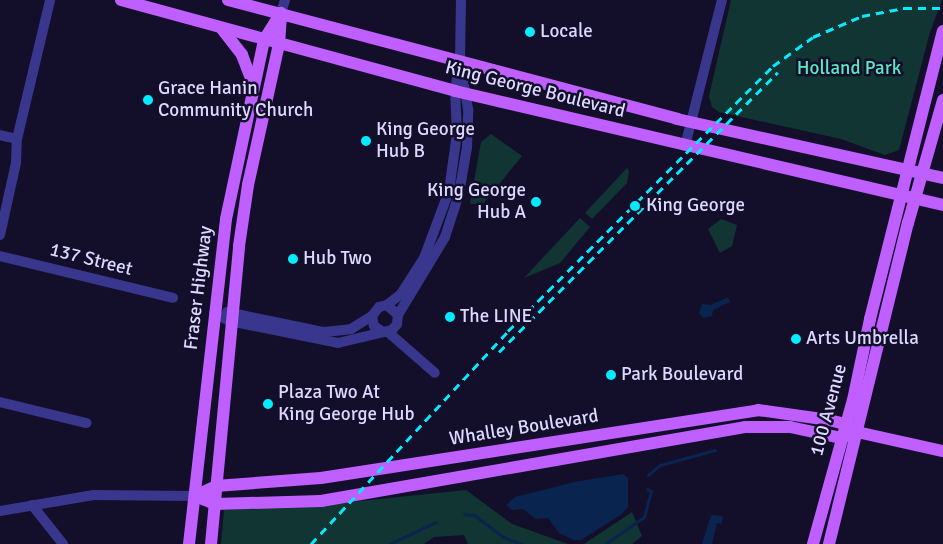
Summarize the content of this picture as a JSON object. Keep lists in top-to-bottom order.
{
  "streets": {
    "main road": [
      "King George Boulevard",
      "Fraser Highway",
      "100 Avenue",
      "Whalley Boulevard"
    ],
    "street": ["137 Street"]
  },
  "crossings": [
    ["King George Boulevard", "Fraser Highway"],
    ["King George Boulevard", "100 Avenue"],
    ["Fraser Highway", "Whalley Boulevard"],
    ["100 Avenue", "Whalley Boulevard"]
  ],
  "parks": ["Holland Park"],
  "places": [
    "Locale",
    "Grace Hanin Community Church",
    "King George Hub B",
    "King George Hub A",
    "King George",
    "Hub Two",
    "The LINE",
    "Arts Umbrella",
    "Park Boulevard",
    "Plaza Two At King George Hub"
  ]
}
